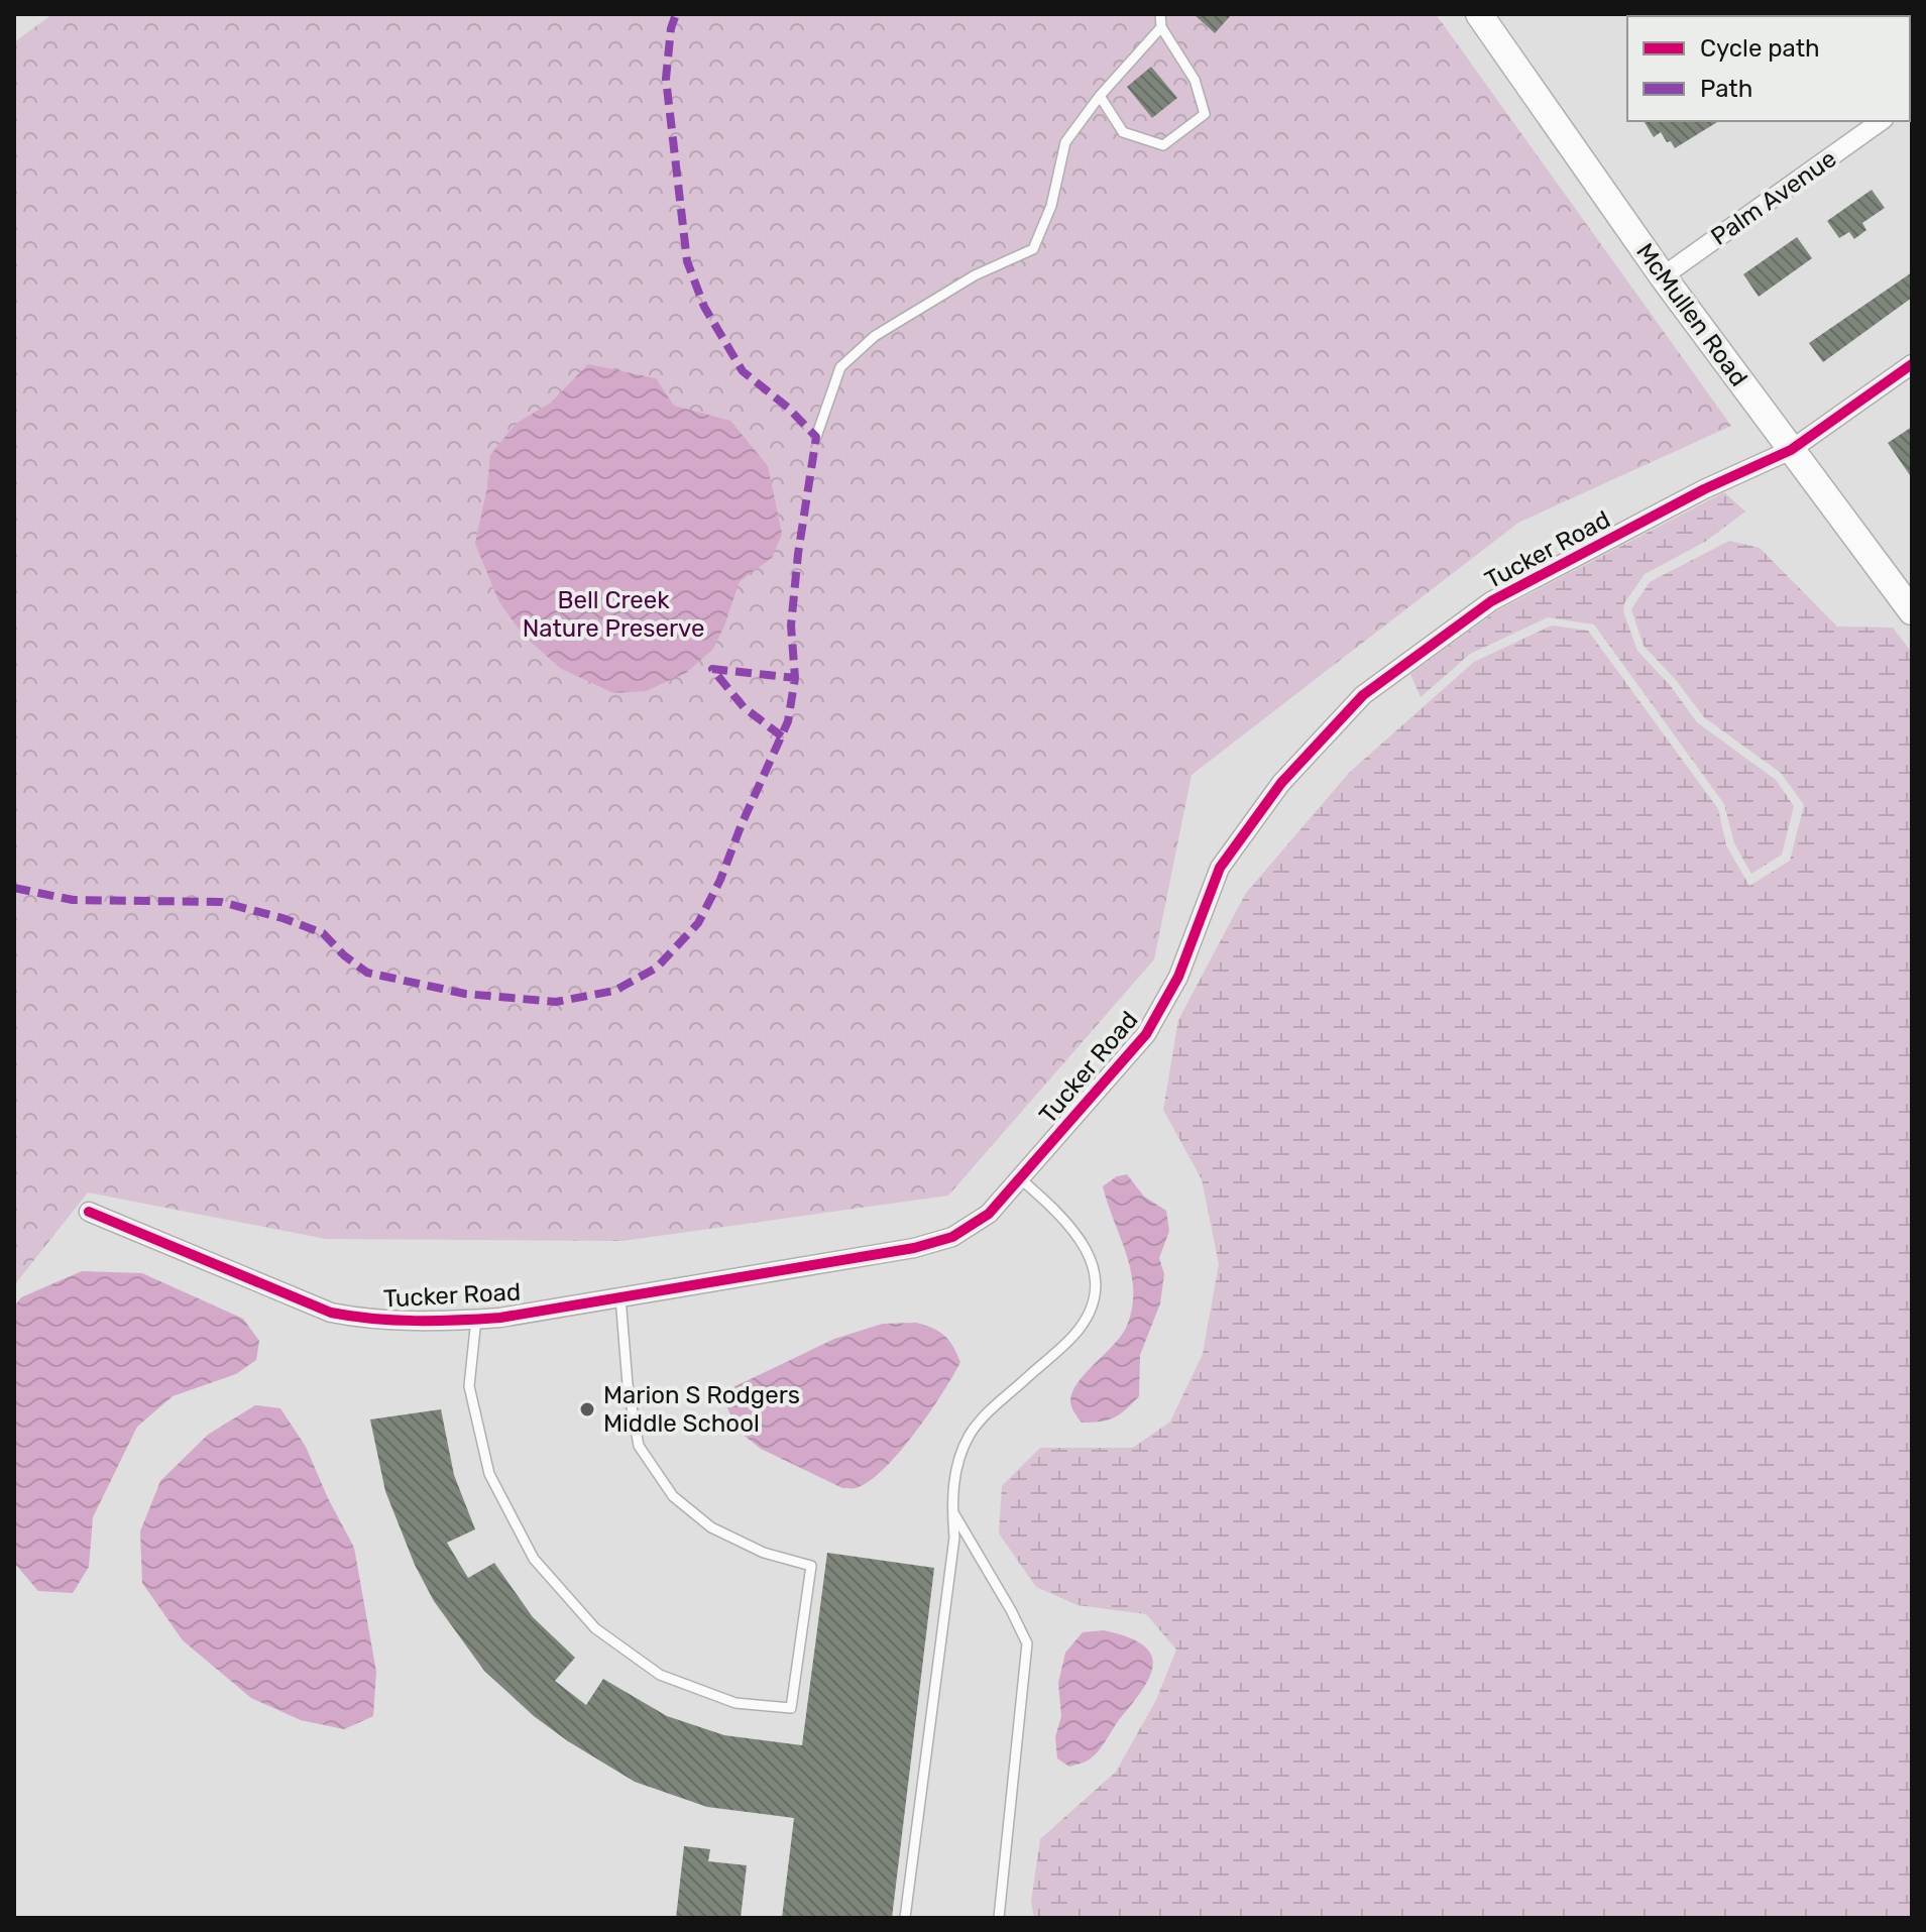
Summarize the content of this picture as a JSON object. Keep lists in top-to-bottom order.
{
  "streets": {
    "street": ["Palm Avenue", "McMullen Road", "Tucker Road"]
  },
  "crossings": [
    ["Palm Avenue", "McMullen Road"],
    ["McMullen Road", "Tucker Road"]
  ],
  "parks": ["Bell Creek Nature Preserve"],
  "places": ["Marion S Rodgers Middle School"],
  "legend": ["Cycle path", "Path"]
}
